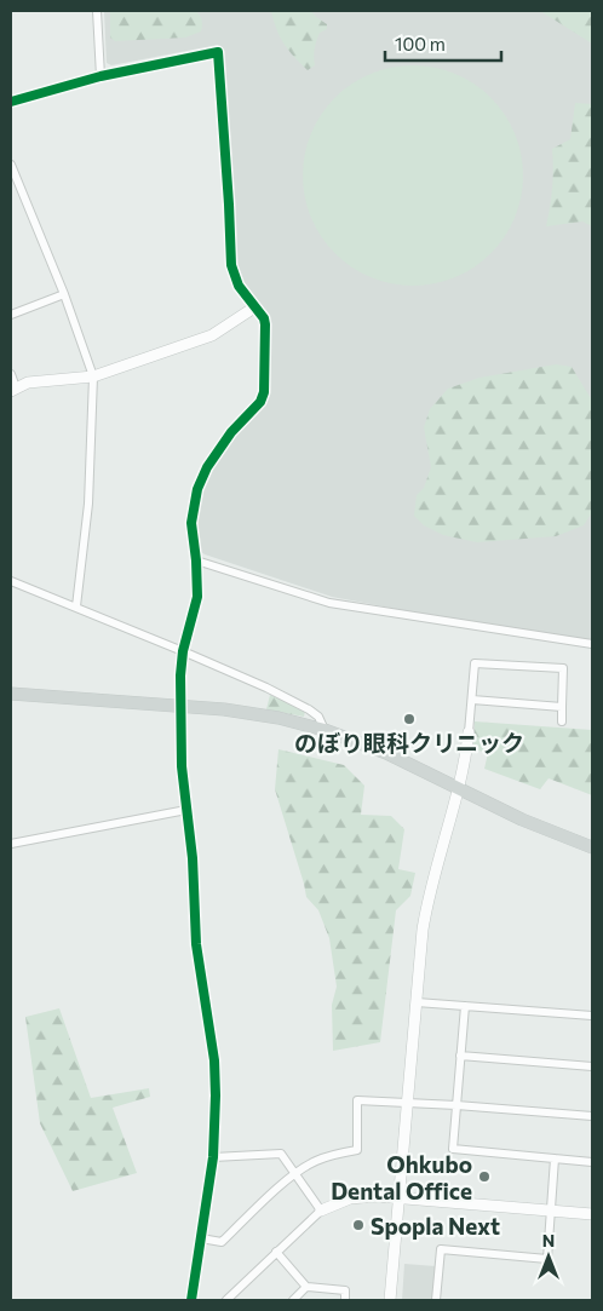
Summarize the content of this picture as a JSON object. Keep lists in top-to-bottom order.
{
  "places": ["のぼり眼科クリニック", "Ohkubo Dental Office", "Spopla Next"],
  "scale_bar": "100 m",
  "north": "top"
}
